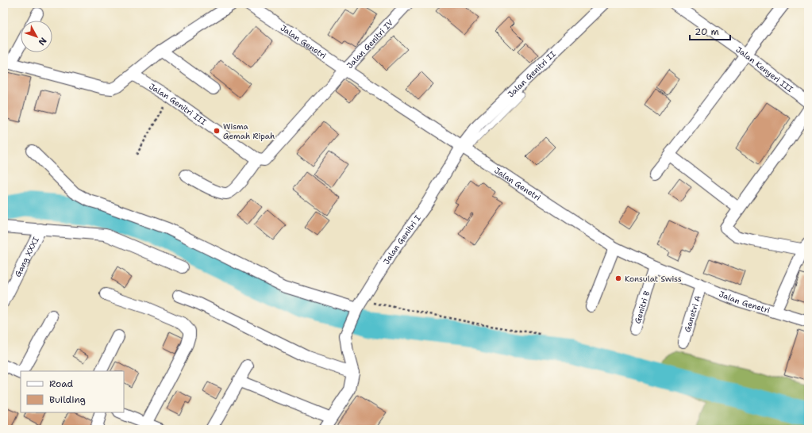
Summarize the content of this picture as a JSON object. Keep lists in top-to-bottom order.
{
  "streets": {
    "street": [
      "Jalan Genetri",
      "Jalan Genitri IV",
      "Jalan Kenyeri III",
      "Jalan Genitri II",
      "Jalan Genitri III",
      "Jalan Genitri I",
      "Gang XXXI",
      "Genitri B",
      "Ganetri A"
    ]
  },
  "crossings": [
    ["Jalan Genetri", "Jalan Genitri IV"],
    ["Jalan Genetri", "Jalan Genitri II"],
    ["Jalan Genetri", "Jalan Genitri I"],
    ["Jalan Genetri", "Genitri B"],
    ["Jalan Genetri", "Ganetri A"],
    ["Jalan Genitri II", "Jalan Genitri I"]
  ],
  "places": ["Wisma Gemah Ripah", "Konsulat Swiss"],
  "legend": ["Road", "Building"],
  "scale_bar": "20 m",
  "north": "bottom right"
}
